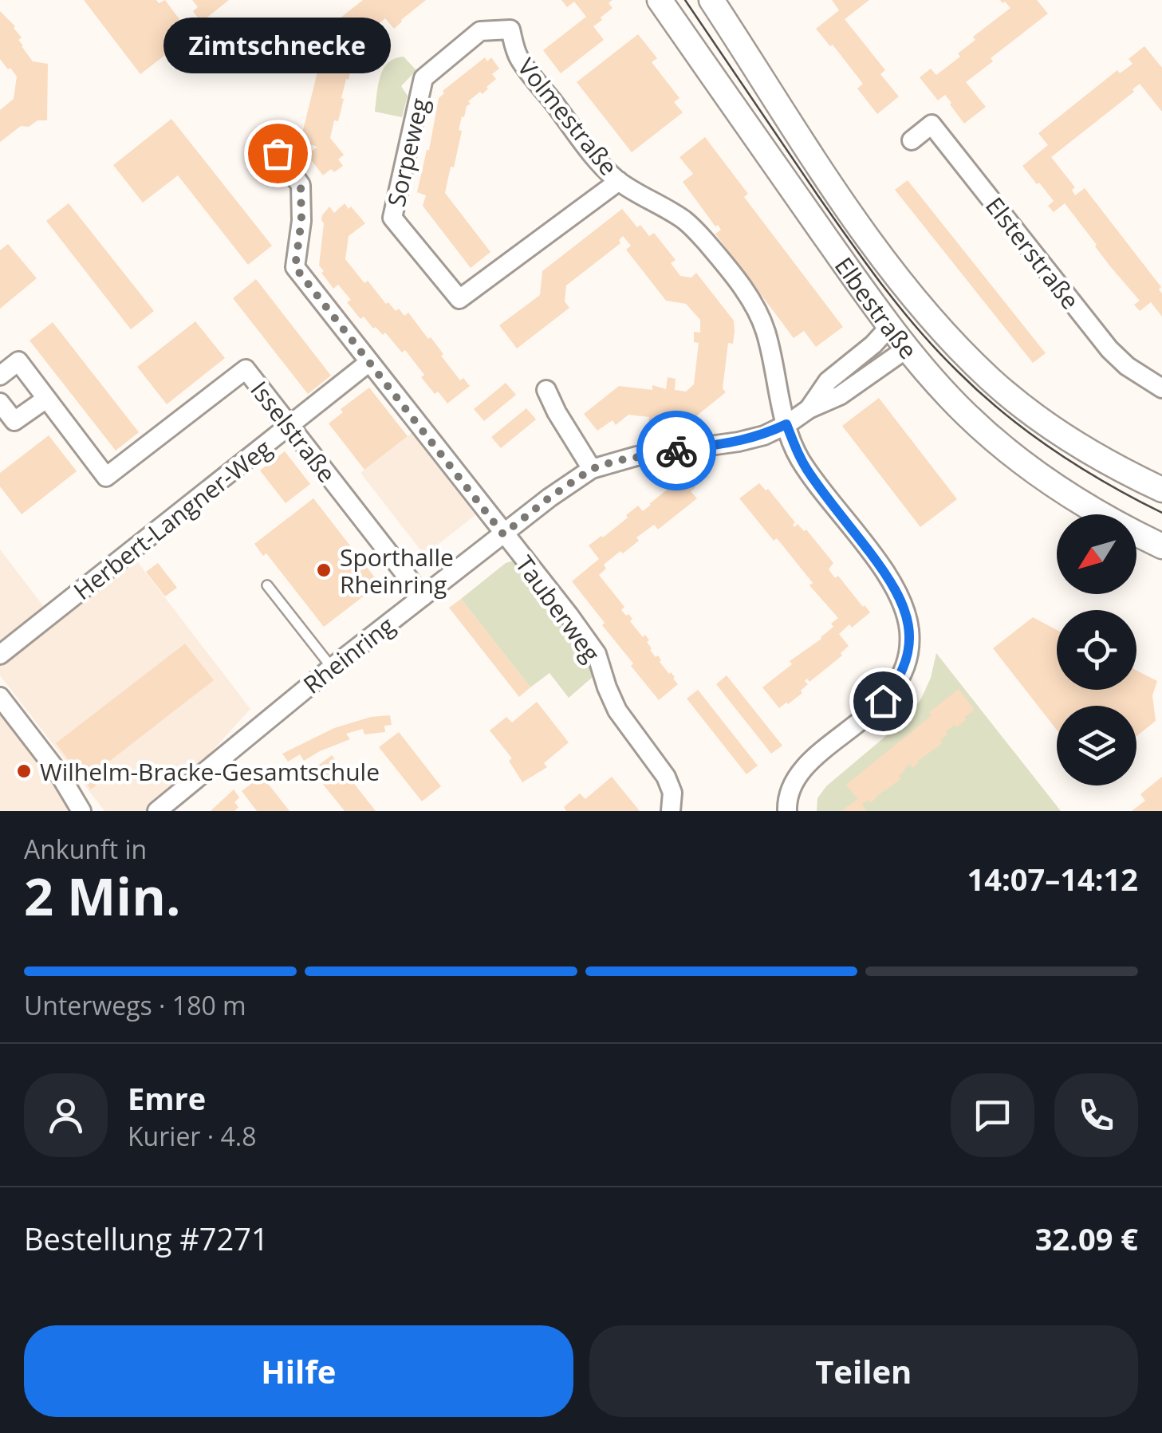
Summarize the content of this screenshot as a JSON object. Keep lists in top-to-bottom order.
{
  "streets": {
    "street": [
      "Volmestraße",
      "Sorpeweg",
      "Elsterstraße",
      "Elbestraße",
      "Isselstraße",
      "Herbert-Langner-Weg",
      "Tauberweg",
      "Rheinring"
    ]
  },
  "crossings": [
    ["Volmestraße", "Sorpeweg"],
    ["Volmestraße", "Rheinring"],
    ["Elbestraße", "Rheinring"],
    ["Isselstraße", "Herbert-Langner-Weg"],
    ["Isselstraße", "Rheinring"],
    ["Herbert-Langner-Weg", "Tauberweg"],
    ["Tauberweg", "Rheinring"]
  ],
  "places": ["Zimtschnecke", "Sporthalle Rheinring", "Wilhelm-Bracke-Gesamtschule"],
  "north": "bottom left",
  "page": {
    "bubble": "Zimtschnecke",
    "heading": ["2 Min.", "Ankunft in", "14:07–14:12"],
    "panel": [
      "Emre",
      "Kurier · 4.8",
      "Bestellung #7271",
      "32.09 €"
    ],
    "bar": "Unterwegs · 180 m",
    "buttons": ["Hilfe", "Teilen"]
  }
}
